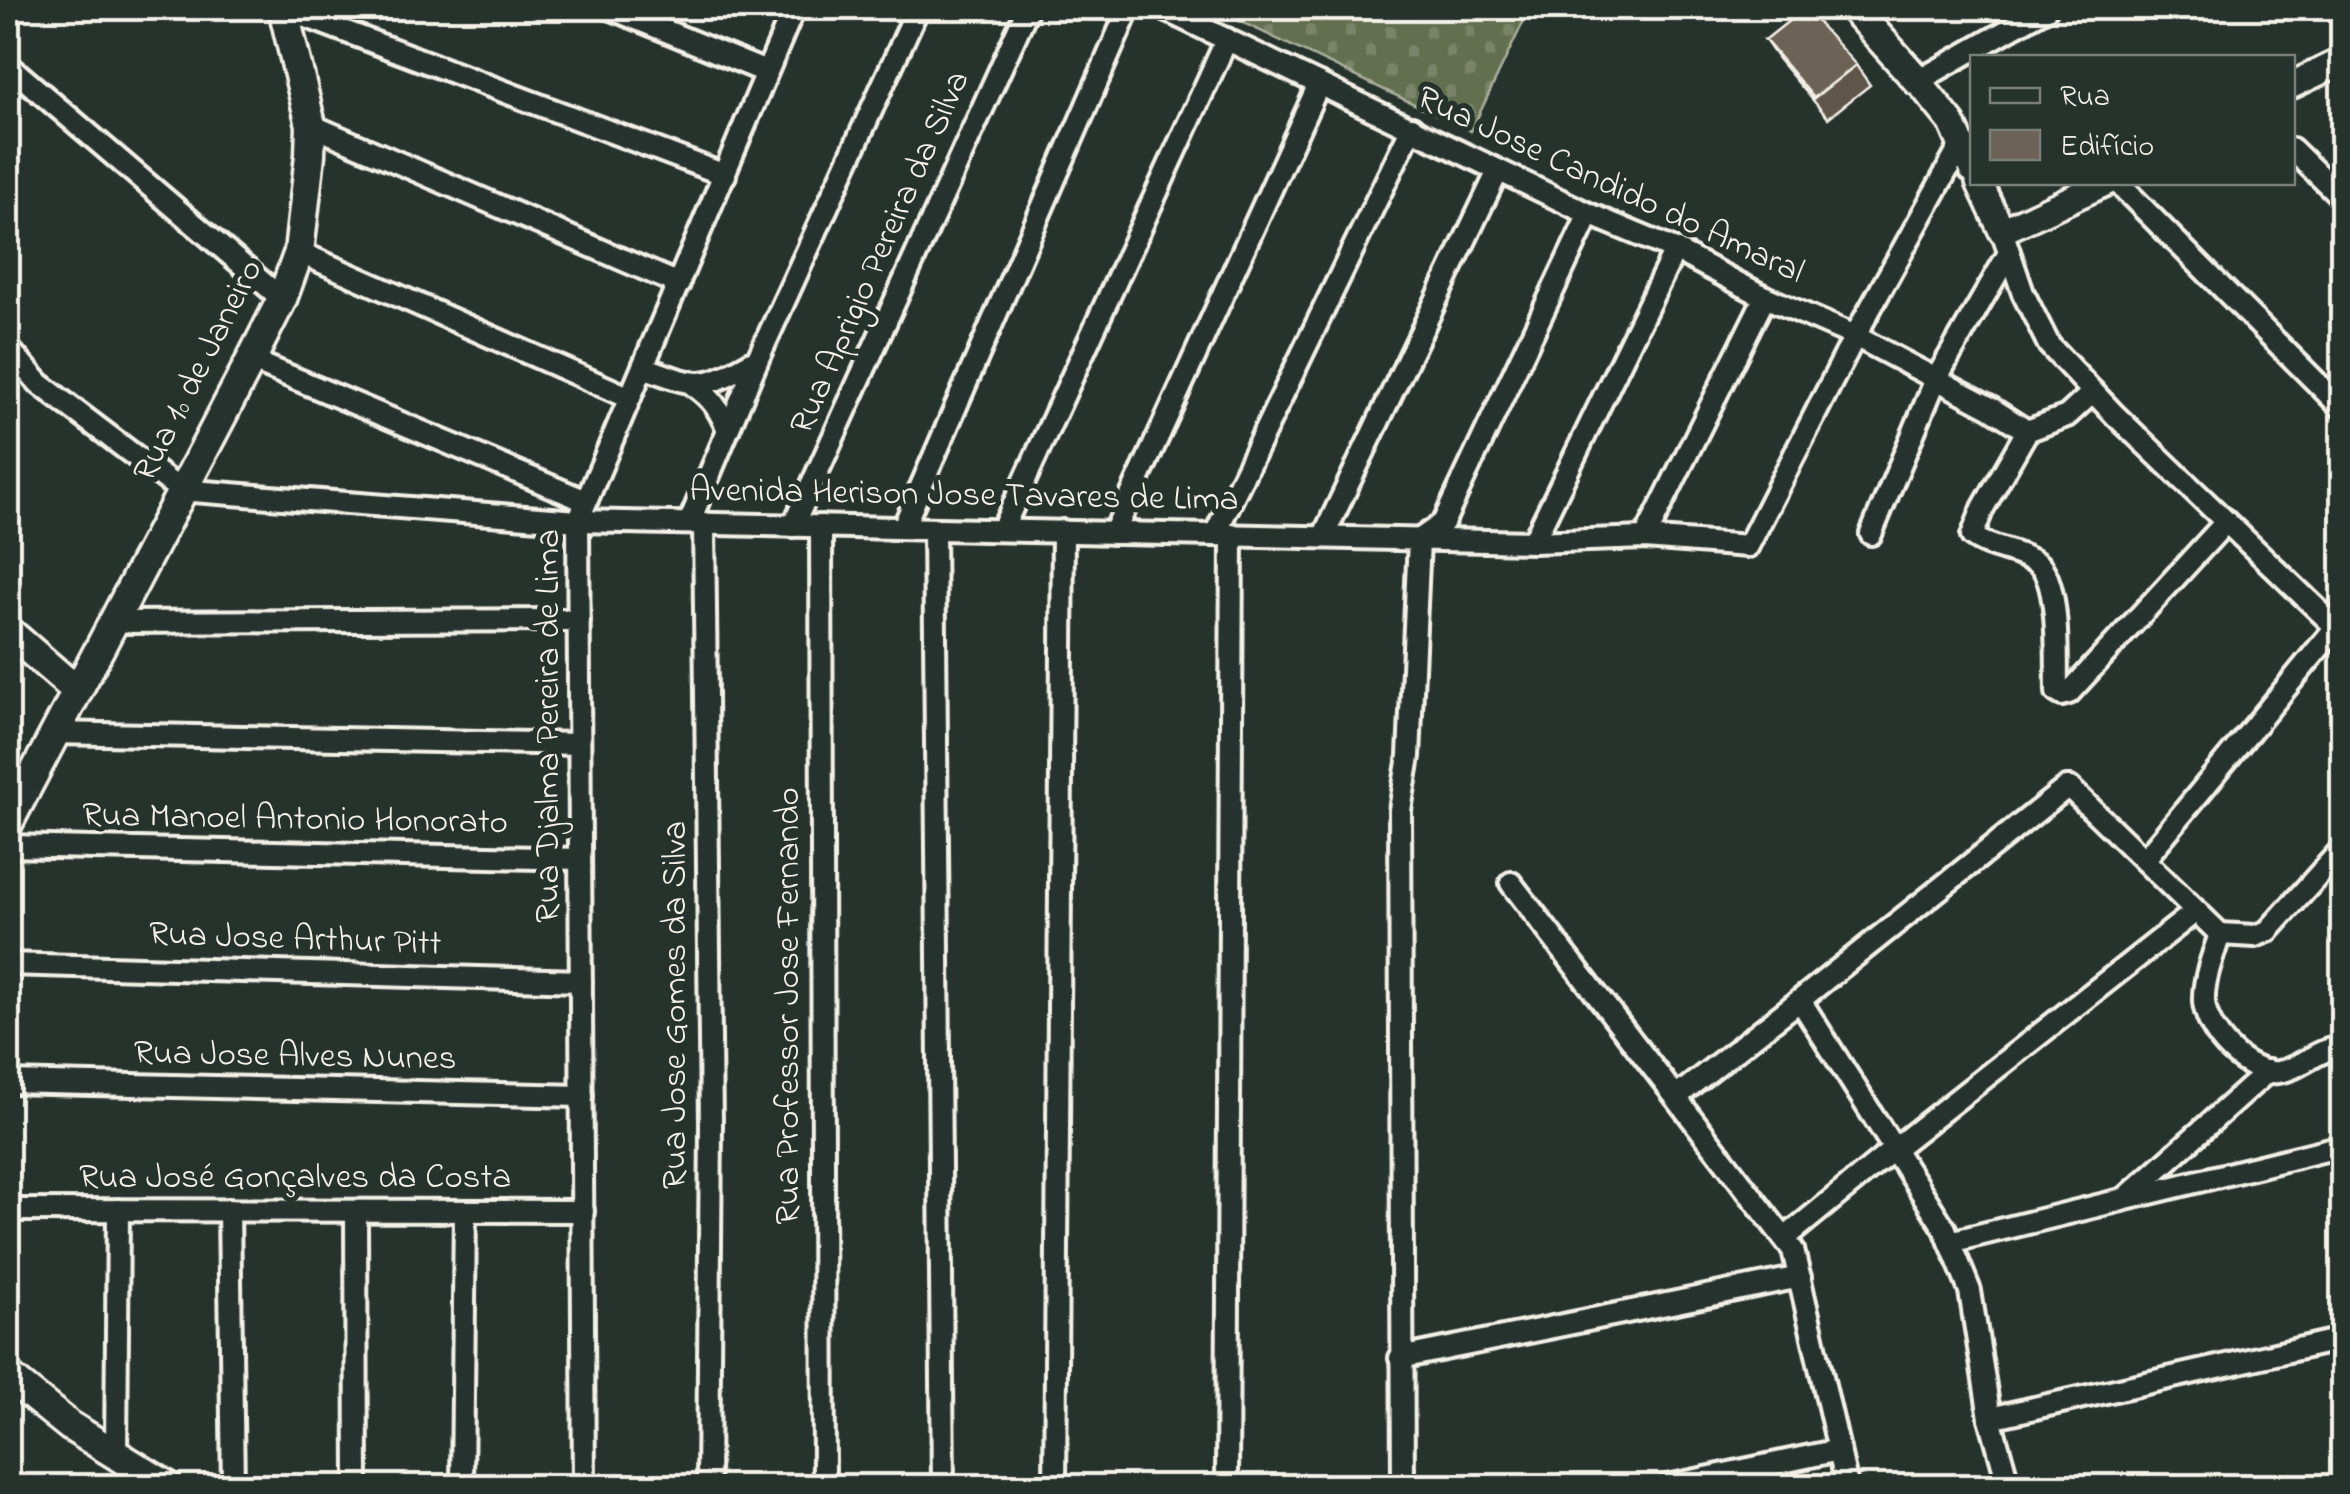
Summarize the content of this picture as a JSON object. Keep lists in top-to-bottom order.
{
  "streets": {
    "main road": ["Rua 1º de Janeiro"],
    "street": [
      "Rua Jose Candido do Amaral",
      "Rua Aprigio Pereira da Silva",
      "Avenida Herison Jose Tavares de Lima",
      "Rua Djalma Pereira de Lima",
      "Rua Manoel Antonio Honorato",
      "Rua Jose Arthur Pitt",
      "Rua Jose Gomes da Silva",
      "Rua Professor Jose Fernando",
      "Rua Jose Alves Nunes",
      "Rua José Gonçalves da Costa"
    ]
  },
  "crossings": [
    ["Rua Jose Candido do Amaral", "Avenida Herison Jose Tavares de Lima"],
    ["Rua Aprigio Pereira da Silva", "Avenida Herison Jose Tavares de Lima"],
    ["Rua 1º de Janeiro", "Avenida Herison Jose Tavares de Lima"],
    ["Avenida Herison Jose Tavares de Lima", "Rua Djalma Pereira de Lima"],
    ["Avenida Herison Jose Tavares de Lima", "Rua Jose Gomes da Silva"],
    ["Avenida Herison Jose Tavares de Lima", "Rua Professor Jose Fernando"],
    ["Rua Djalma Pereira de Lima", "Rua Manoel Antonio Honorato"],
    ["Rua Djalma Pereira de Lima", "Rua Jose Arthur Pitt"],
    ["Rua Djalma Pereira de Lima", "Rua Jose Alves Nunes"],
    ["Rua Djalma Pereira de Lima", "Rua José Gonçalves da Costa"]
  ],
  "legend": ["Rua", "Edifício"]
}
